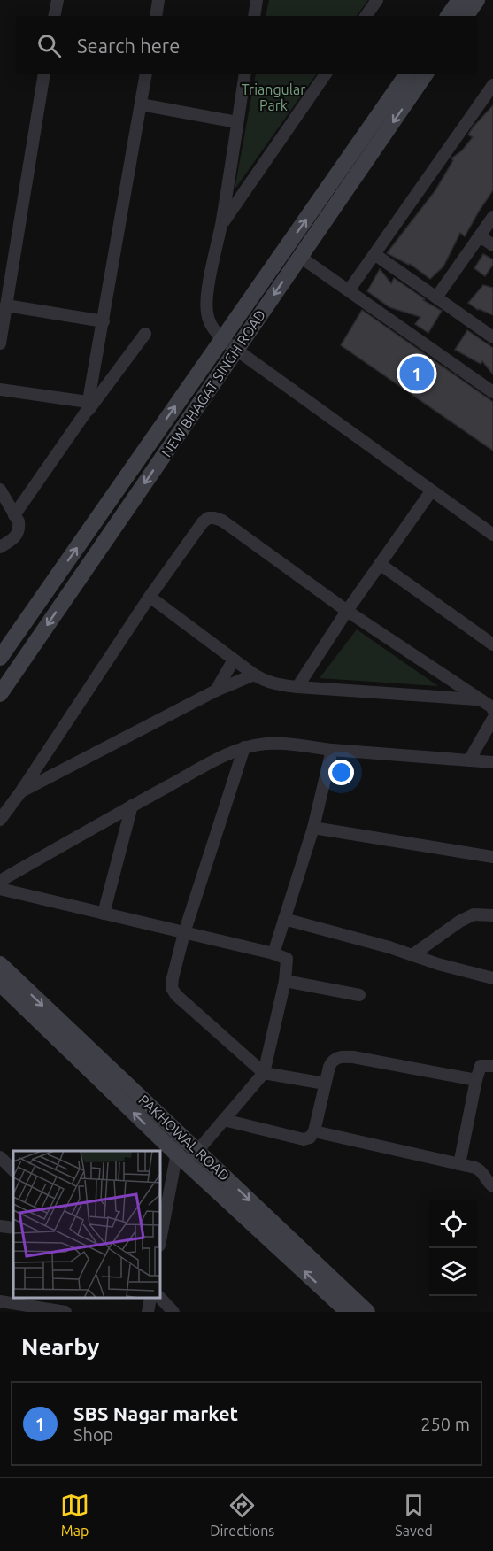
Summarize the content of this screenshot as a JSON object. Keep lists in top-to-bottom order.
{
  "streets": {
    "street": ["NEW BHAGAT SINGH ROAD", "PAKHOWAL ROAD"]
  },
  "parks": ["Triangular Park"],
  "page": {
    "search": "Search here",
    "pins": "1",
    "heading": "Nearby",
    "list": [
      {
        "mark": "1",
        "name": "SBS Nagar market",
        "note": "Shop",
        "value": "250 m"
      }
    ],
    "nav": ["Map", "Directions", "Saved"]
  }
}
